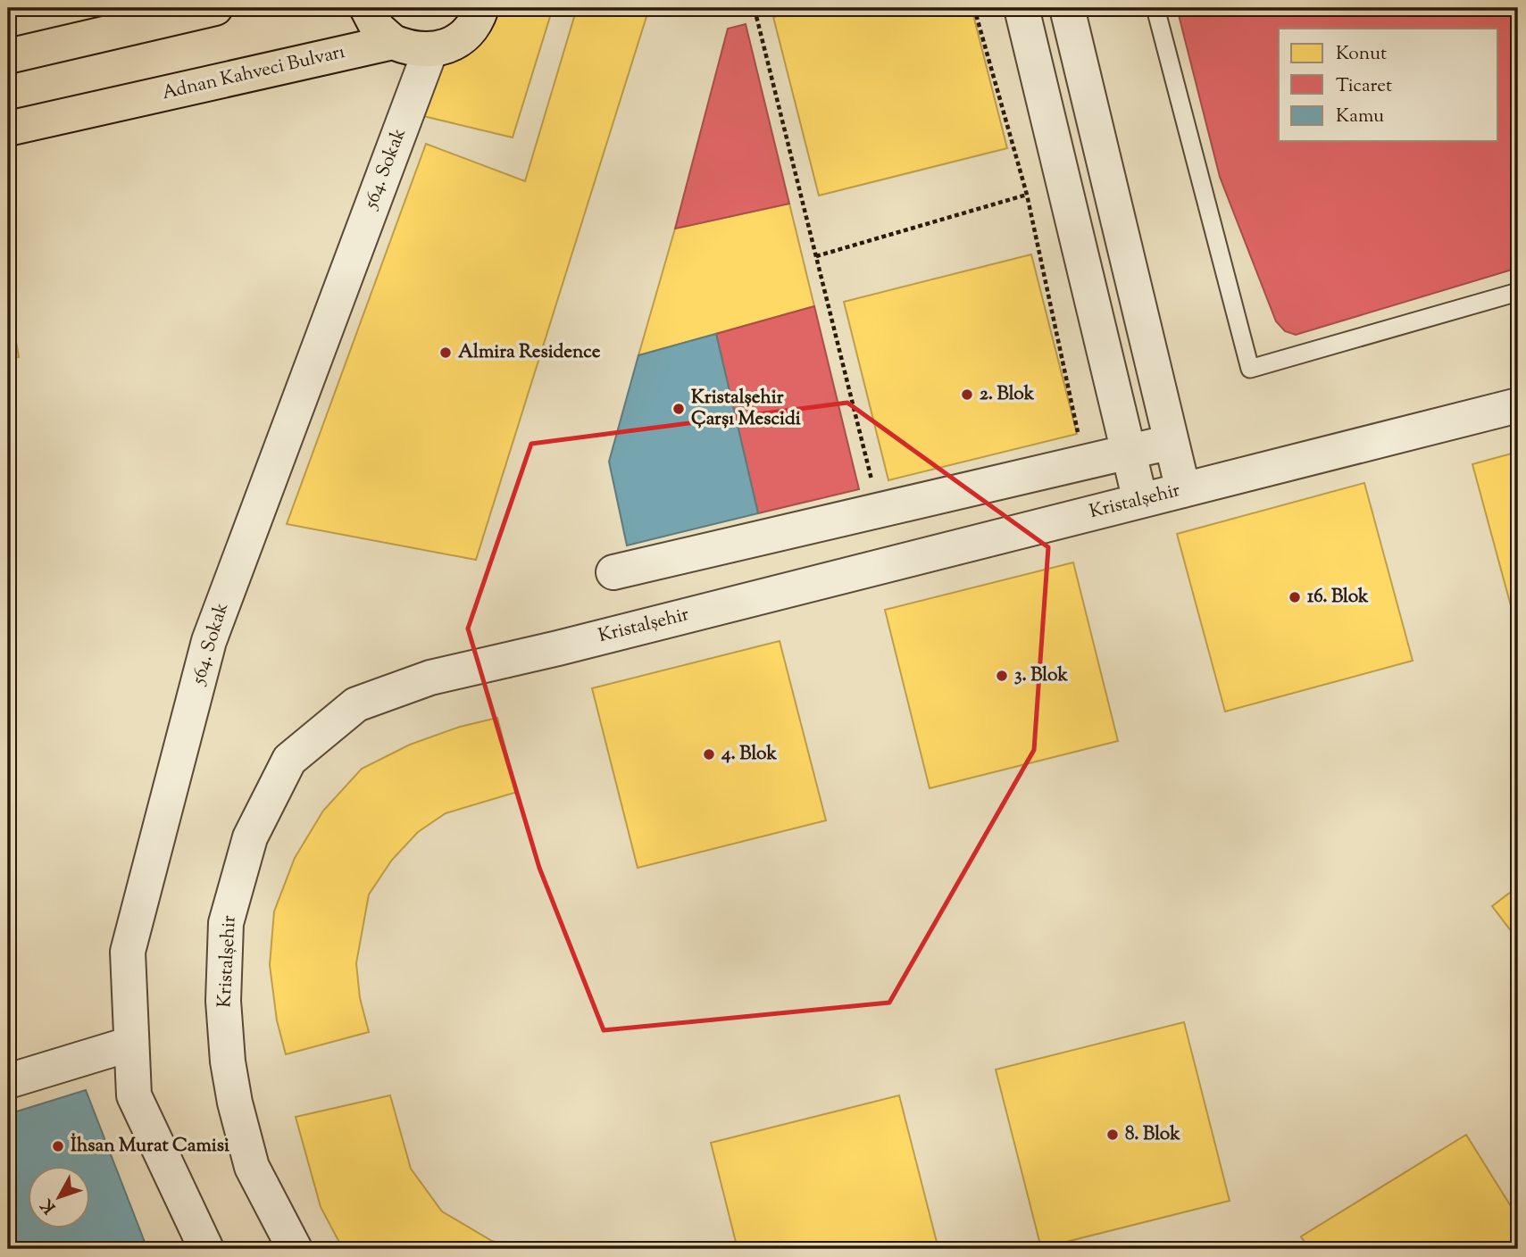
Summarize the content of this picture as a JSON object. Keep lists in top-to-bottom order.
{
  "streets": {
    "main road": ["Adnan Kahveci Bulvarı"],
    "street": ["564. Sokak", "Kristalşehir"]
  },
  "crossings": [
    ["Adnan Kahveci Bulvarı", "564. Sokak"]
  ],
  "places": [
    "Almira Residence",
    "2. Blok",
    "Kristalşehir Çarşı Mescidi",
    "16. Blok",
    "3. Blok",
    "4. Blok",
    "8. Blok",
    "İhsan Murat Camisi"
  ],
  "legend": ["Konut", "Ticaret", "Kamu"],
  "north": "bottom left"
}
